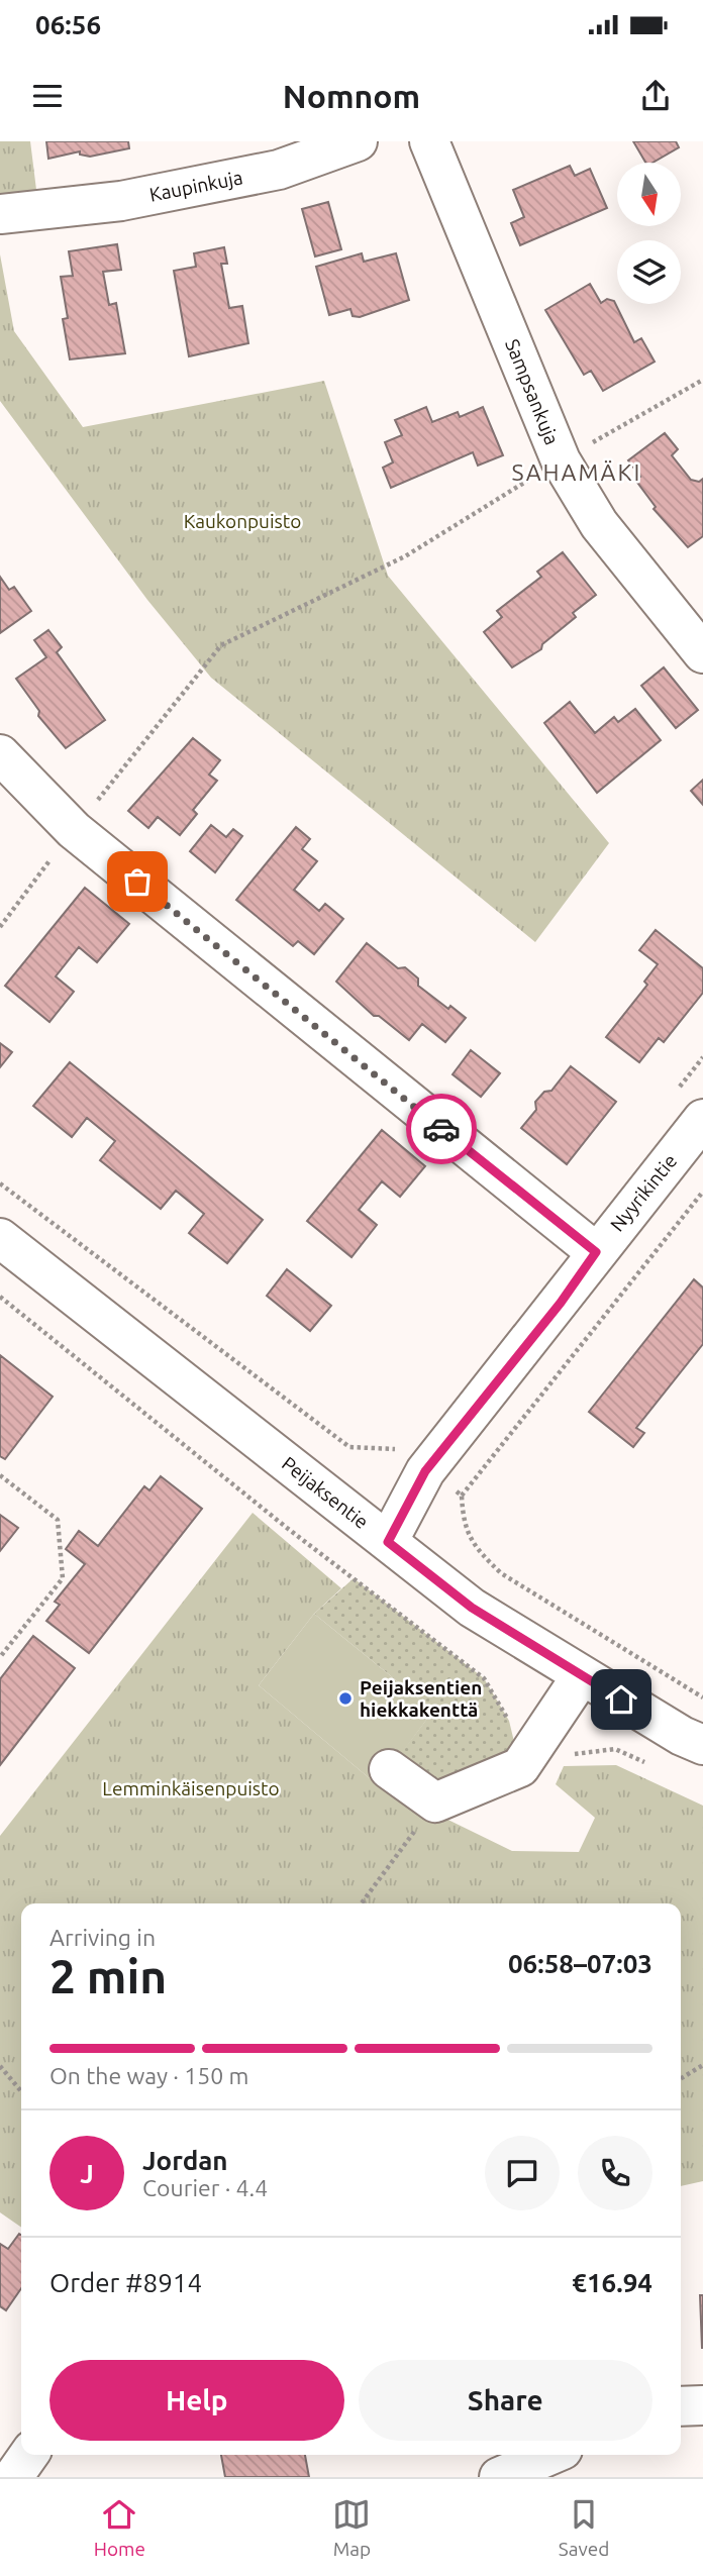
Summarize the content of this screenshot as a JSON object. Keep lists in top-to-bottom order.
{
  "streets": {
    "street": [
      "Kaupinkuja",
      "Sampsankuja",
      "Nyyrikintie",
      "Peijaksentie"
    ]
  },
  "crossings": [
    ["Nyyrikintie", "Peijaksentie"]
  ],
  "districts": ["SAHAMÄKI"],
  "parks": ["Kaukonpuisto", "Lemminkäisenpuisto"],
  "places": ["Peijaksentien hiekkakenttä"],
  "north": "bottom",
  "page": {
    "status": "06:56",
    "header": "Nomnom",
    "heading": ["2 min", "Arriving in", "06:58–07:03"],
    "panel": [
      "Jordan",
      "Courier · 4.4",
      "Order #8914",
      "€16.94"
    ],
    "bar": "On the way · 150 m",
    "round": "J",
    "buttons": ["Help", "Share"],
    "tabs": ["Home", "Map", "Saved"]
  }
}
